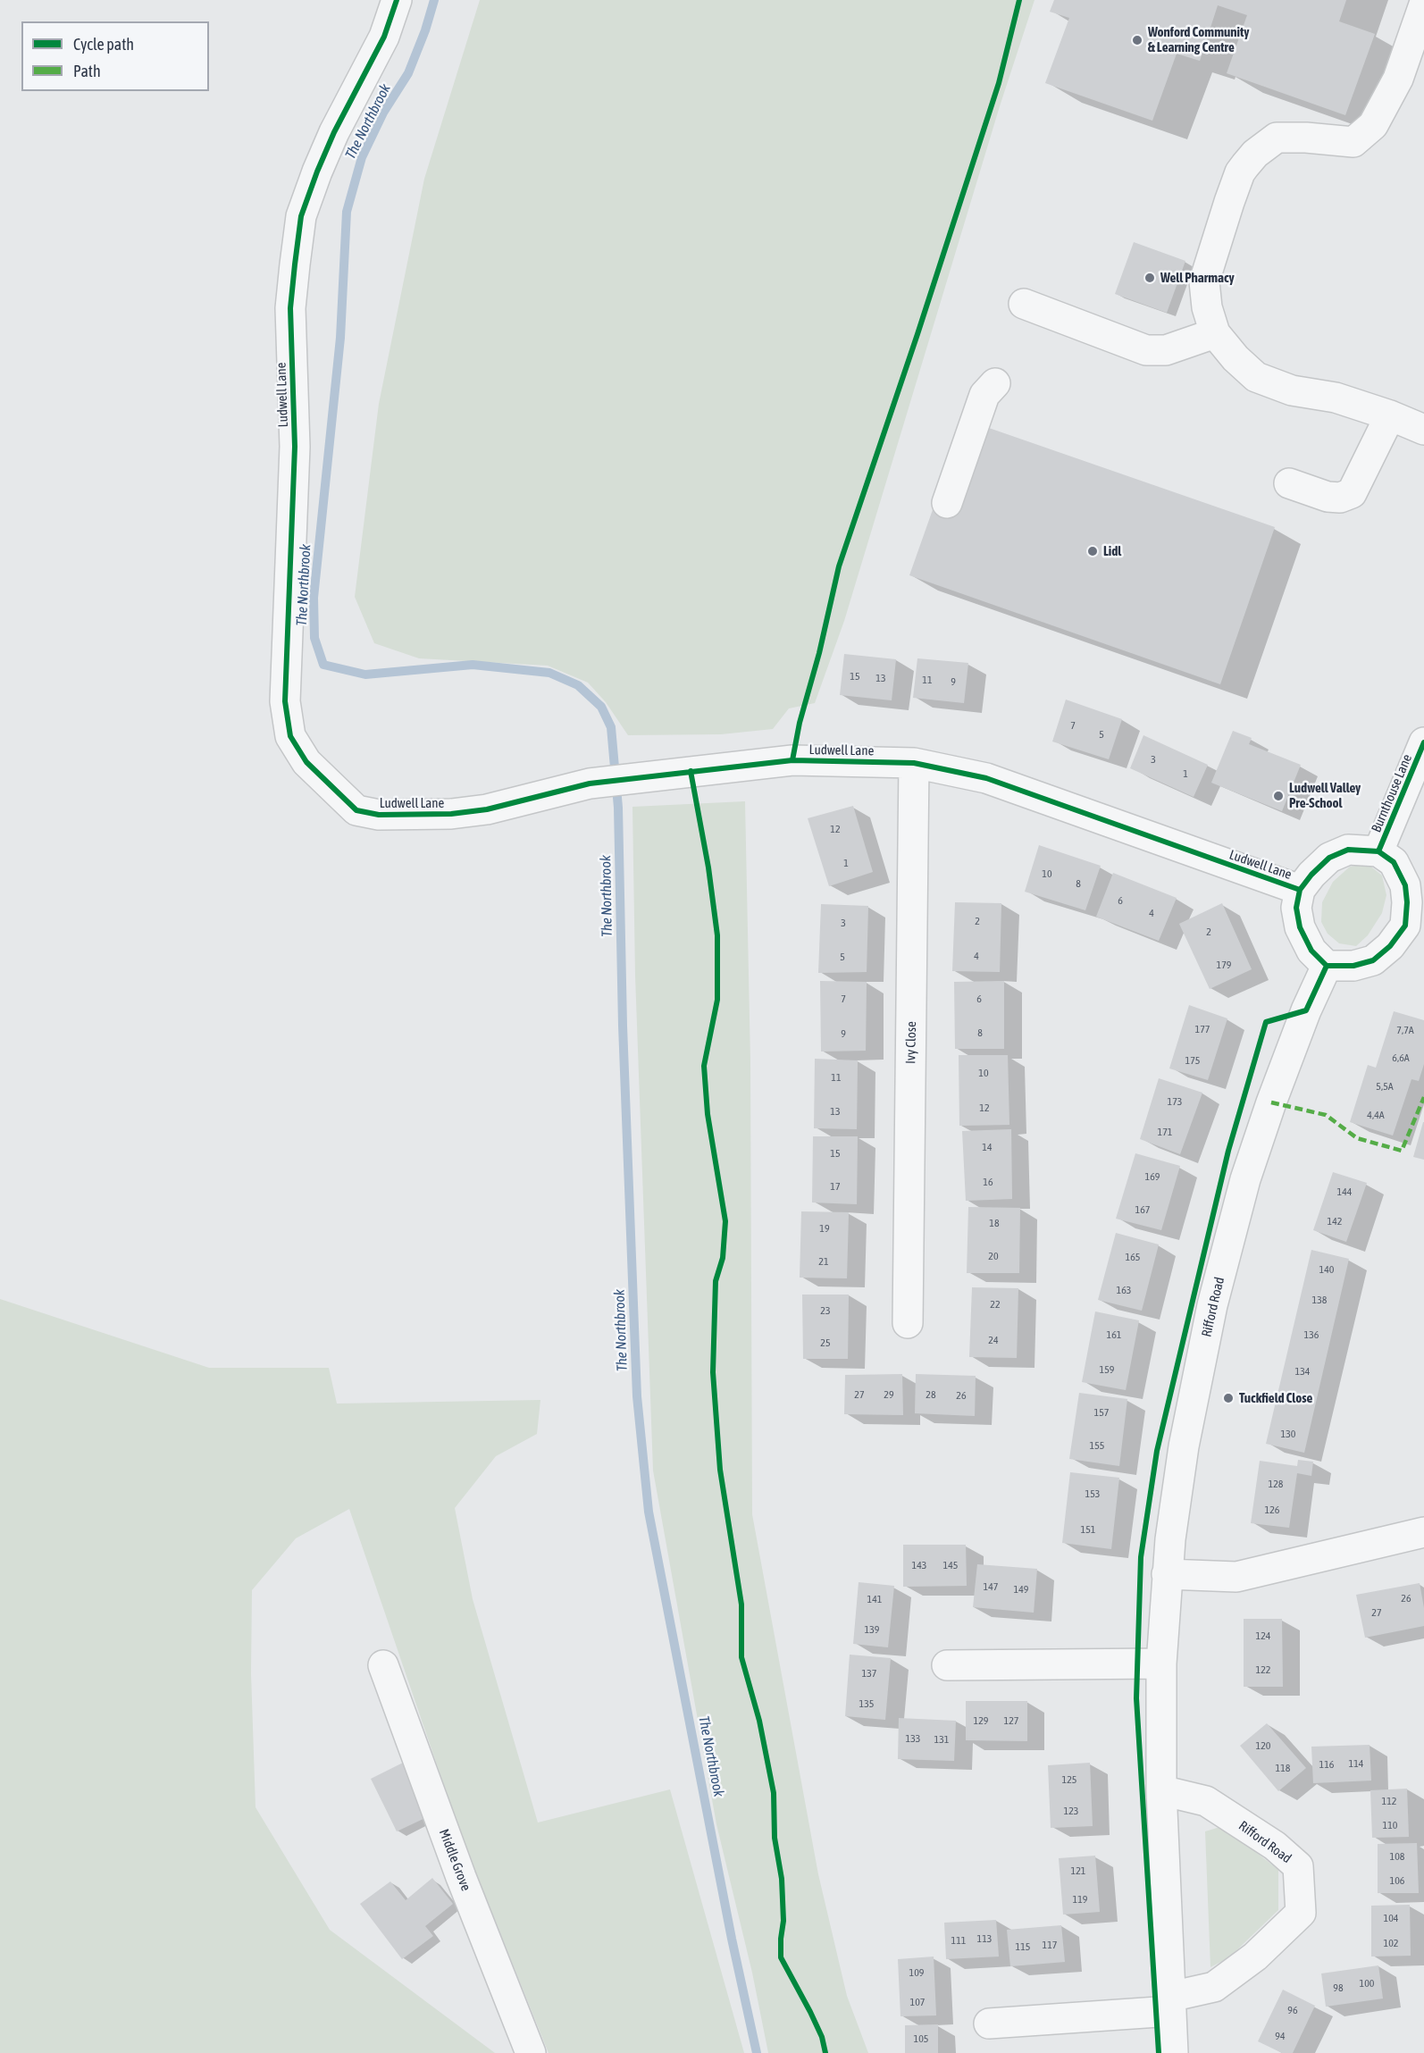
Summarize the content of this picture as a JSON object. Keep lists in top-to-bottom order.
{
  "streets": {
    "street": [
      "Ludwell Lane",
      "Burnthouse Lane",
      "Ivy Close",
      "Rifford Road",
      "Middle Grove"
    ]
  },
  "crossings": [
    ["Ludwell Lane", "Burnthouse Lane"],
    ["Ludwell Lane", "Ivy Close"],
    ["Ludwell Lane", "Rifford Road"],
    ["Burnthouse Lane", "Rifford Road"]
  ],
  "water": ["The Northbrook"],
  "places": [
    "Wonford Community & Learning Centre",
    "Well Pharmacy",
    "Lidl",
    "Ludwell Valley Pre-School",
    "Tuckfield Close"
  ],
  "house_numbers": [
    "15",
    "13",
    "11",
    "9",
    "7",
    "5",
    "3",
    "1",
    "12",
    "1",
    "10",
    "8",
    "6",
    "4",
    "2",
    "3",
    "2",
    "4",
    "5",
    "179",
    "7",
    "6",
    "177",
    "7,7A",
    "8",
    "9",
    "6,6A",
    "175",
    "10",
    "11",
    "5,5A",
    "173",
    "12",
    "13",
    "4,4A",
    "171",
    "14",
    "15",
    "169",
    "16",
    "17",
    "144",
    "167",
    "142",
    "18",
    "19",
    "20",
    "165",
    "21",
    "140",
    "163",
    "138",
    "22",
    "23",
    "161",
    "136",
    "24",
    "25",
    "159",
    "134",
    "27",
    "29",
    "28",
    "26",
    "157",
    "130",
    "155",
    "128",
    "153",
    "126",
    "151",
    "143",
    "145",
    "147",
    "149",
    "26",
    "141",
    "27",
    "139",
    "124",
    "122",
    "137",
    "135",
    "129",
    "127",
    "133",
    "131",
    "120",
    "114",
    "116",
    "118",
    "125",
    "112",
    "123",
    "110",
    "108",
    "121",
    "106",
    "119",
    "104",
    "113",
    "111",
    "102",
    "117",
    "115",
    "109",
    "100",
    "98",
    "107",
    "96",
    "94",
    "105"
  ],
  "legend": ["Cycle path", "Path"]
}
